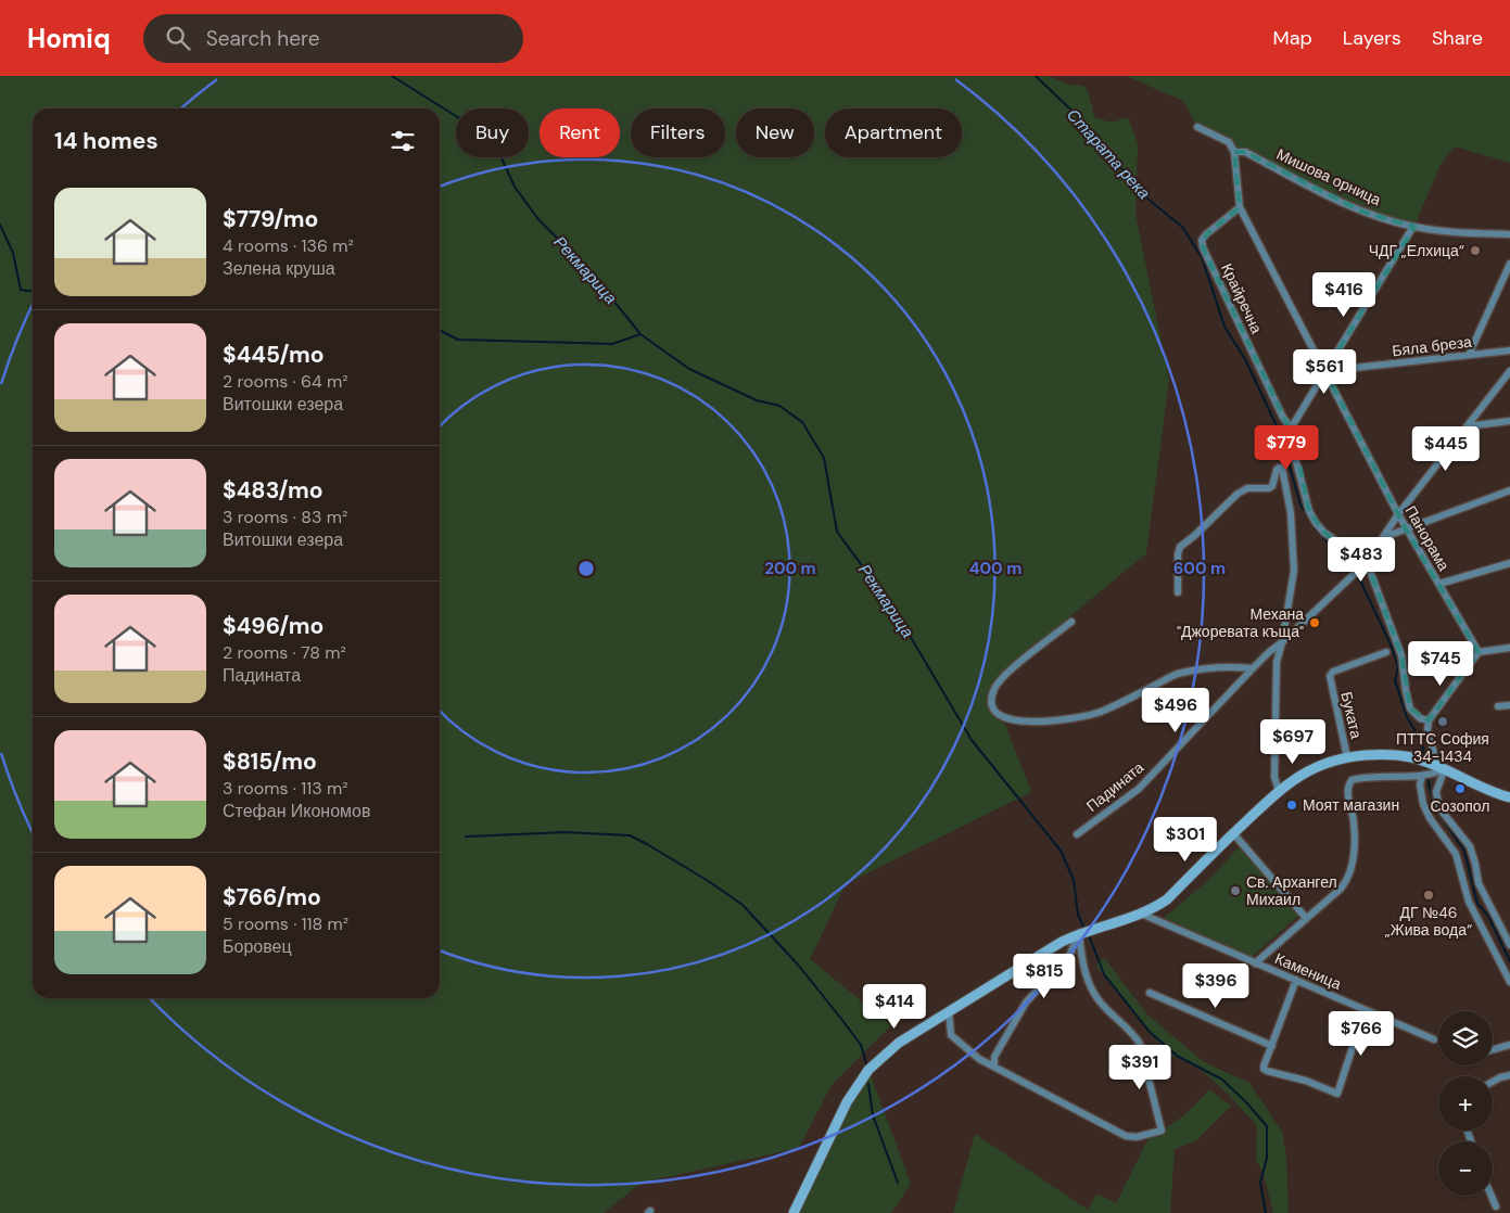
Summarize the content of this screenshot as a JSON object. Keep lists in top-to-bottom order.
{
  "streets": {
    "street": [
      "Мишова орница",
      "Крайречна",
      "Бяла бреза",
      "Панорама",
      "Буката",
      "Падината",
      "Каменица"
    ]
  },
  "crossings": [
    ["Мишова орница", "Панорама"],
    ["Крайречна", "Панорама"],
    ["Крайречна", "Падината"],
    ["Бяла бреза", "Панорама"],
    ["Панорама", "Падината"]
  ],
  "water": ["Старата река", "Рекмарица"],
  "places": [
    "ЧДГ „Елхица“",
    "Механа \"Джоревата къща\"",
    "ПТТС София 34-1434",
    "Созопол",
    "Моят магазин",
    "Св. Архангел Михаил",
    "ДГ №46 „Жива вода“"
  ],
  "page": {
    "header": "Homiq",
    "search": "Search here",
    "nav": ["Map", "Layers", "Share"],
    "chip": [
      "Buy",
      "Rent",
      "Filters",
      "New",
      "Apartment"
    ],
    "heading": "14 homes",
    "list": [
      {
        "name": "$779/mo",
        "note": "4 rooms · 136 m² · Зелена круша"
      },
      {
        "name": "$445/mo",
        "note": "2 rooms · 64 m² · Витошки езера"
      },
      {
        "name": "$483/mo",
        "note": "3 rooms · 83 m² · Витошки езера"
      },
      {
        "name": "$496/mo",
        "note": "2 rooms · 78 m² · Падината"
      },
      {
        "name": "$815/mo",
        "note": "3 rooms · 113 m² · Стефан Икономов"
      },
      {
        "name": "$766/mo",
        "note": "5 rooms · 118 m² · Боровец"
      }
    ],
    "price": [
      "$416",
      "$561",
      "$779",
      "$445",
      "$483",
      "$745",
      "$496",
      "$697",
      "$301",
      "$815",
      "$396",
      "$414",
      "$766",
      "$391"
    ],
    "map_buttons": ["+", "−"]
  },
  "rings": ["200 m", "400 m", "600 m"]
}
